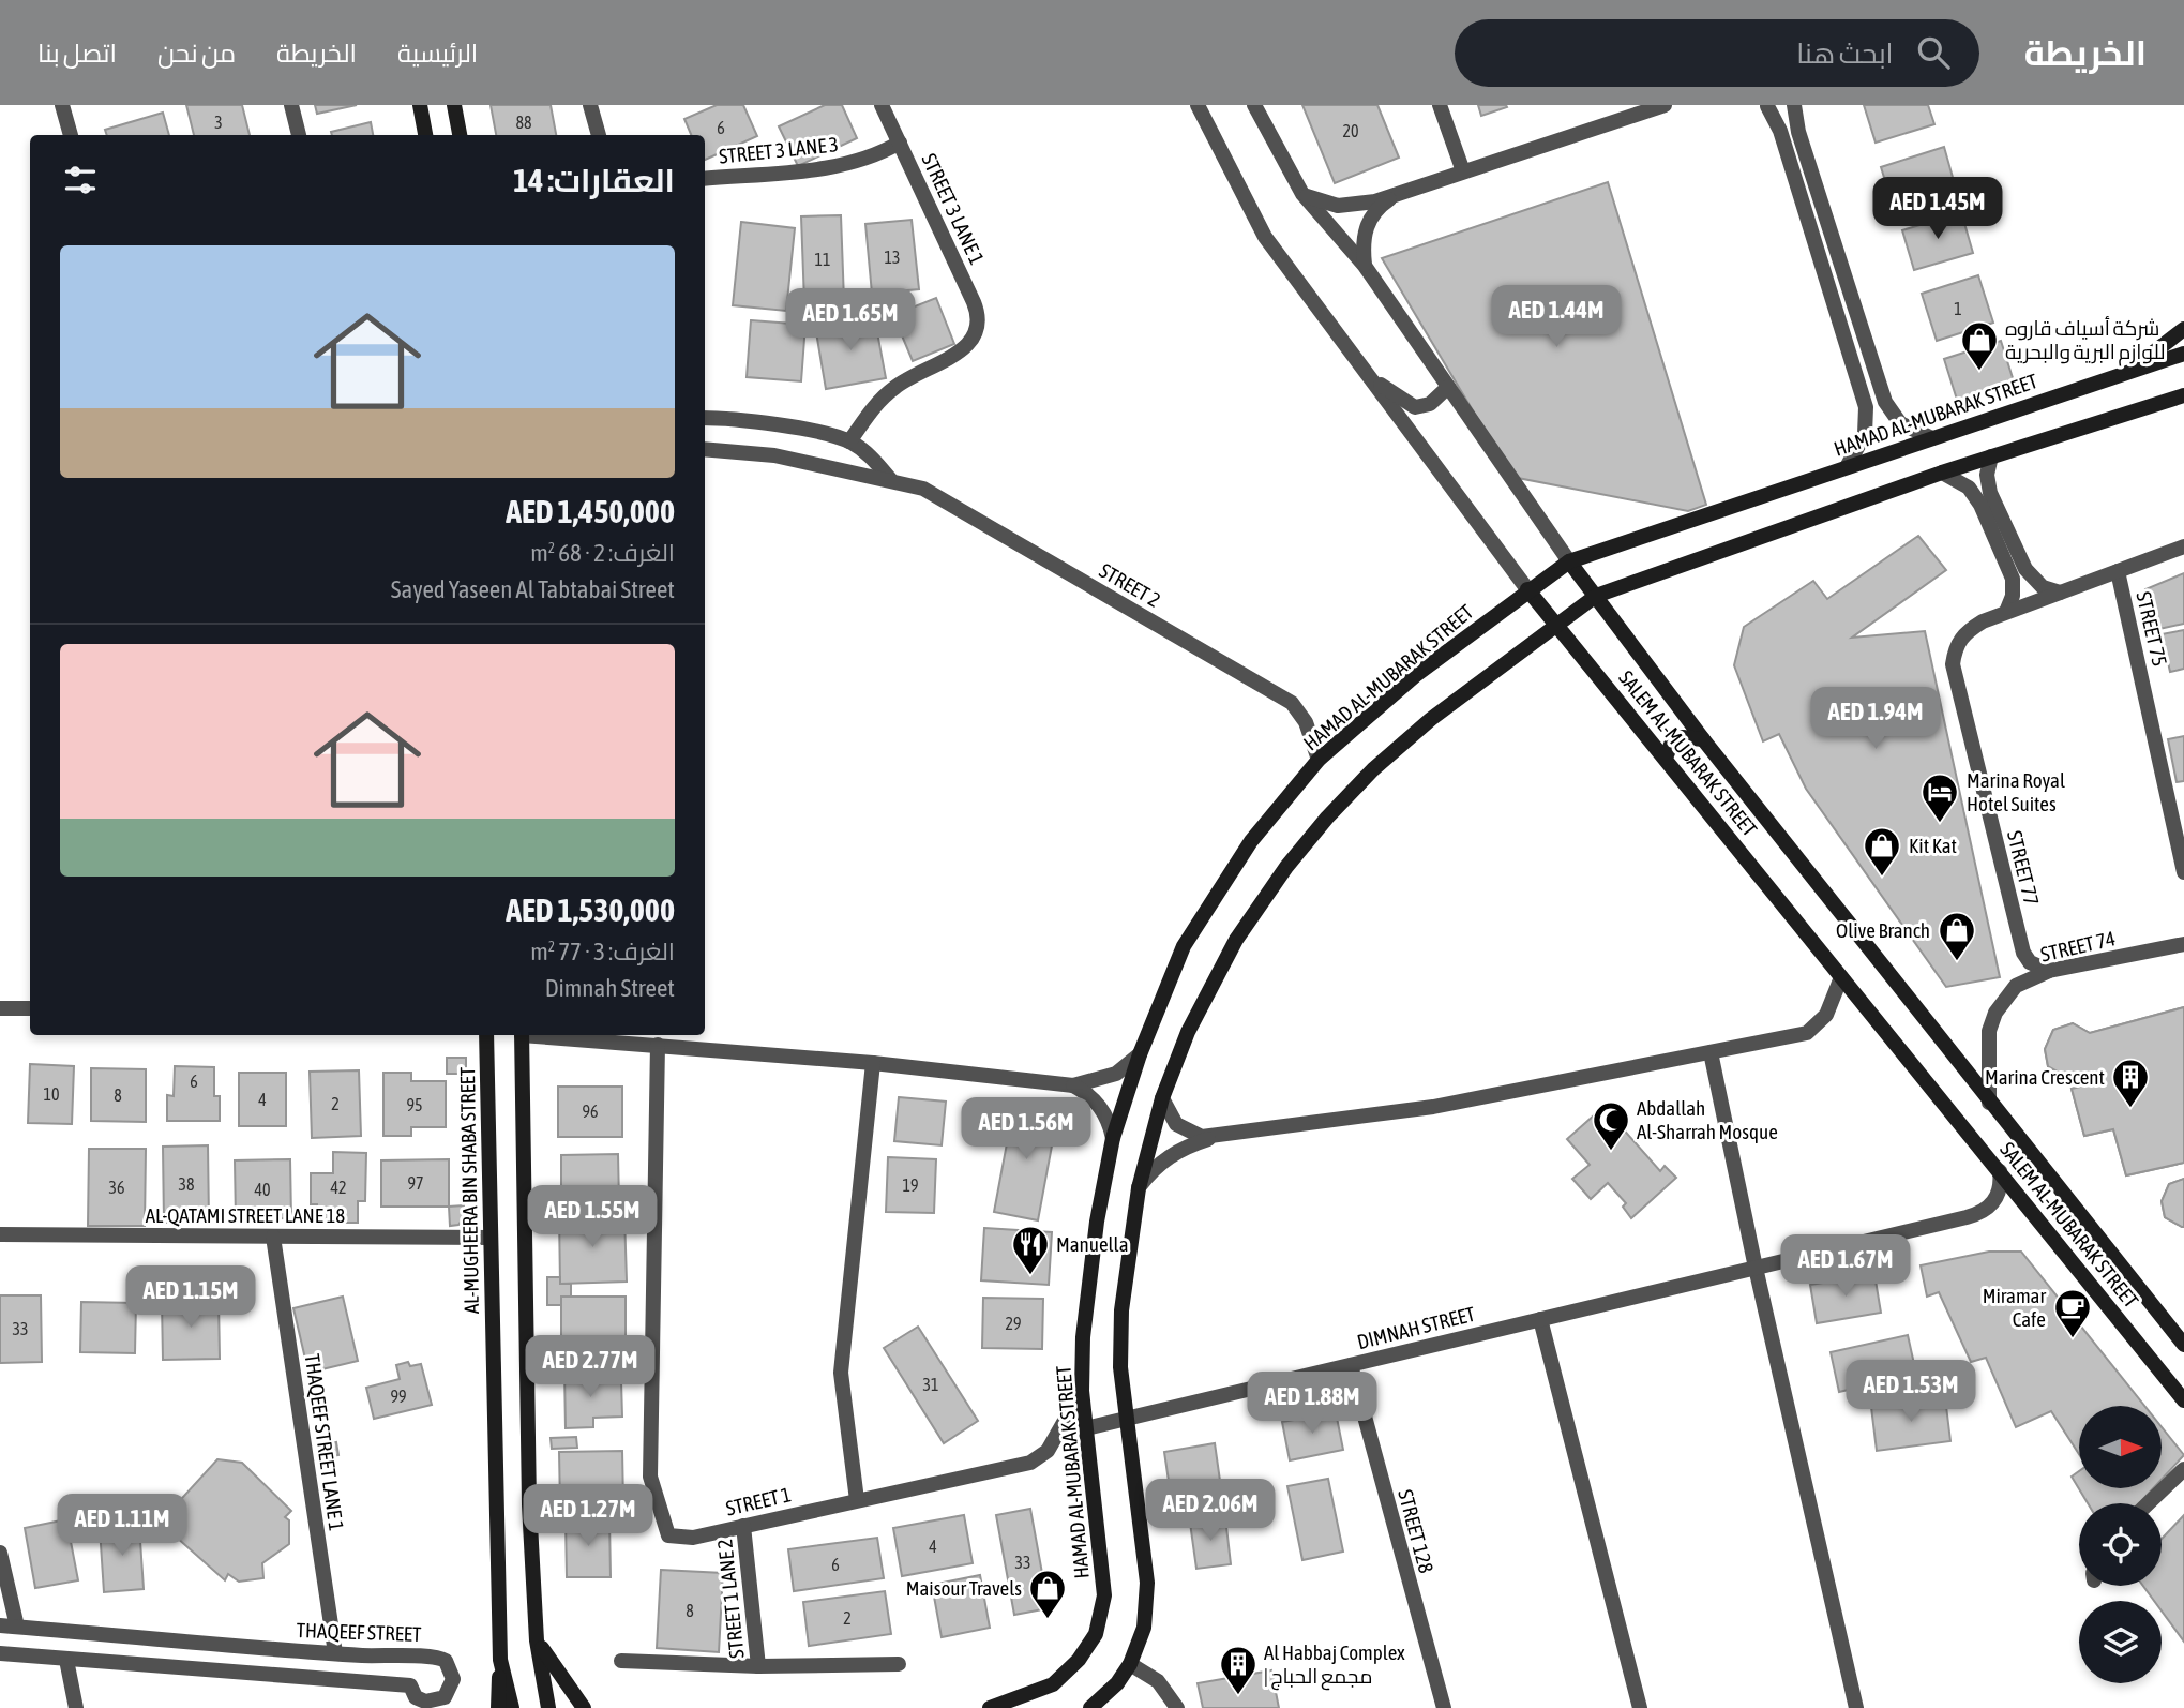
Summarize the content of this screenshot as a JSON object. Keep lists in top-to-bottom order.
{
  "streets": {
    "main road": ["HAMAD AL-MUBARAK STREET", "SALEM AL-MUBARAK STREET", "AL-MUGHEERA BIN SHABA STREET"],
    "street": [
      "STREET 3 LANE 3",
      "STREET 3 LANE 1",
      "STREET 2",
      "STREET 75",
      "STREET 77",
      "STREET 74",
      "AL-QATAMI STREET LANE 18",
      "DIMNAH STREET",
      "THAQEEF STREET LANE 1",
      "STREET 1",
      "STREET 128",
      "STREET 1 LANE 2",
      "THAQEEF STREET"
    ]
  },
  "crossings": [
    ["STREET 3 LANE 3", "STREET 3 LANE 1"],
    ["STREET 3 LANE 1", "STREET 2"],
    ["HAMAD AL-MUBARAK STREET", "STREET 2"],
    ["HAMAD AL-MUBARAK STREET", "SALEM AL-MUBARAK STREET"],
    ["HAMAD AL-MUBARAK STREET", "DIMNAH STREET"],
    ["HAMAD AL-MUBARAK STREET", "STREET 1"],
    ["STREET 75", "STREET 77"],
    ["SALEM AL-MUBARAK STREET", "STREET 74"],
    ["SALEM AL-MUBARAK STREET", "DIMNAH STREET"],
    ["STREET 77", "STREET 74"],
    ["AL-MUGHEERA BIN SHABA STREET", "AL-QATAMI STREET LANE 18"],
    ["AL-QATAMI STREET LANE 18", "THAQEEF STREET LANE 1"],
    ["DIMNAH STREET", "STREET 128"],
    ["THAQEEF STREET LANE 1", "THAQEEF STREET"],
    ["STREET 1", "STREET 1 LANE 2"]
  ],
  "places": {
    "shop": [
      "شركة أسياف قاروه للوازم البرية والبحرية",
      "Kit Kat",
      "Olive Branch",
      "Maisour Travels"
    ],
    "hotel": ["Marina Royal Hotel Suites"],
    "building": ["Marina Crescent", "Al Habbaj Complex | مجمع الحباج"],
    "mosque": ["Abdallah Al-Sharrah Mosque"],
    "restaurant": ["Manuella"],
    "cafe": ["Miramar Cafe"]
  },
  "house_numbers": [
    "3",
    "88",
    "6",
    "20",
    "13",
    "11",
    "1",
    "6",
    "10",
    "8",
    "4",
    "2",
    "95",
    "96",
    "97",
    "38",
    "19",
    "36",
    "42",
    "40",
    "29",
    "33",
    "31",
    "99",
    "4",
    "33",
    "6",
    "8",
    "2"
  ],
  "north": "right",
  "page": {
    "header": "الخريطة",
    "search": "ابحث هنا",
    "nav": [
      "الرئيسية",
      "الخريطة",
      "من نحن",
      "اتصل بنا"
    ],
    "heading": "العقارات: 14",
    "price": [
      "AED 1.45M",
      "AED 1.44M",
      "AED 1.65M",
      "AED 1.94M",
      "AED 1.56M",
      "AED 1.55M",
      "AED 1.67M",
      "AED 1.15M",
      "AED 2.77M",
      "AED 1.53M",
      "AED 1.88M",
      "AED 2.06M",
      "AED 1.27M",
      "AED 1.11M"
    ],
    "list": [
      {
        "name": "AED 1,450,000",
        "note": "الغرف: 2 · 68 m² · Sayed Yaseen Al Tabtabai Street"
      },
      {
        "name": "AED 1,530,000",
        "note": "الغرف: 3 · 77 m² · Dimnah Street"
      }
    ]
  }
}
